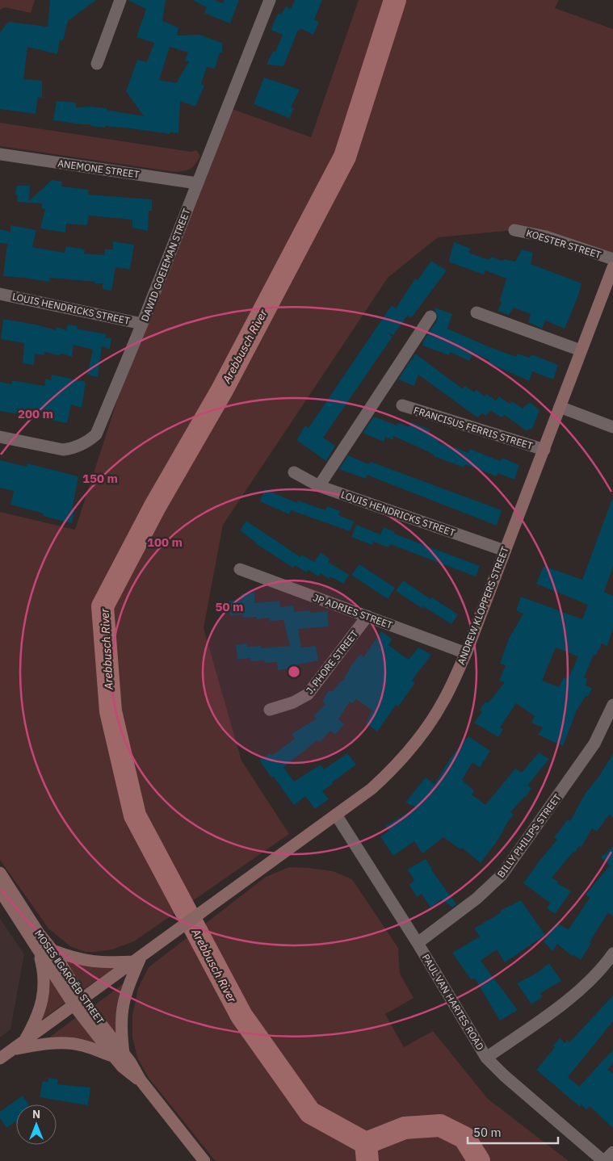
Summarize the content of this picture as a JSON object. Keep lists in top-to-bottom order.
{
  "streets": {
    "street": [
      "ANEMONE STREET",
      "KOESTER STREET",
      "DAWID GOEIEMAN STREET",
      "LOUIS HENDRICKS STREET",
      "FRANCISUS FERRIS STREET",
      "ANDREW KLOPPERS STREET",
      "JP ADRIES STREET",
      "J. PHORE STREET",
      "BILLY PHILIPS STREET",
      "MOSES ǁGAROËB STREET",
      "PAUL VAN HARTES ROAD"
    ]
  },
  "crossings": [
    ["ANEMONE STREET", "DAWID GOEIEMAN STREET"],
    ["DAWID GOEIEMAN STREET", "LOUIS HENDRICKS STREET"],
    ["LOUIS HENDRICKS STREET", "ANDREW KLOPPERS STREET"],
    ["FRANCISUS FERRIS STREET", "ANDREW KLOPPERS STREET"],
    ["ANDREW KLOPPERS STREET", "JP ADRIES STREET"],
    ["ANDREW KLOPPERS STREET", "PAUL VAN HARTES ROAD"],
    ["JP ADRIES STREET", "J. PHORE STREET"],
    ["BILLY PHILIPS STREET", "PAUL VAN HARTES ROAD"]
  ],
  "water": ["Arebbusch River"],
  "scale_bar": "50 m",
  "north": "top",
  "rings": [
    "200 m",
    "150 m",
    "100 m",
    "50 m"
  ]
}
